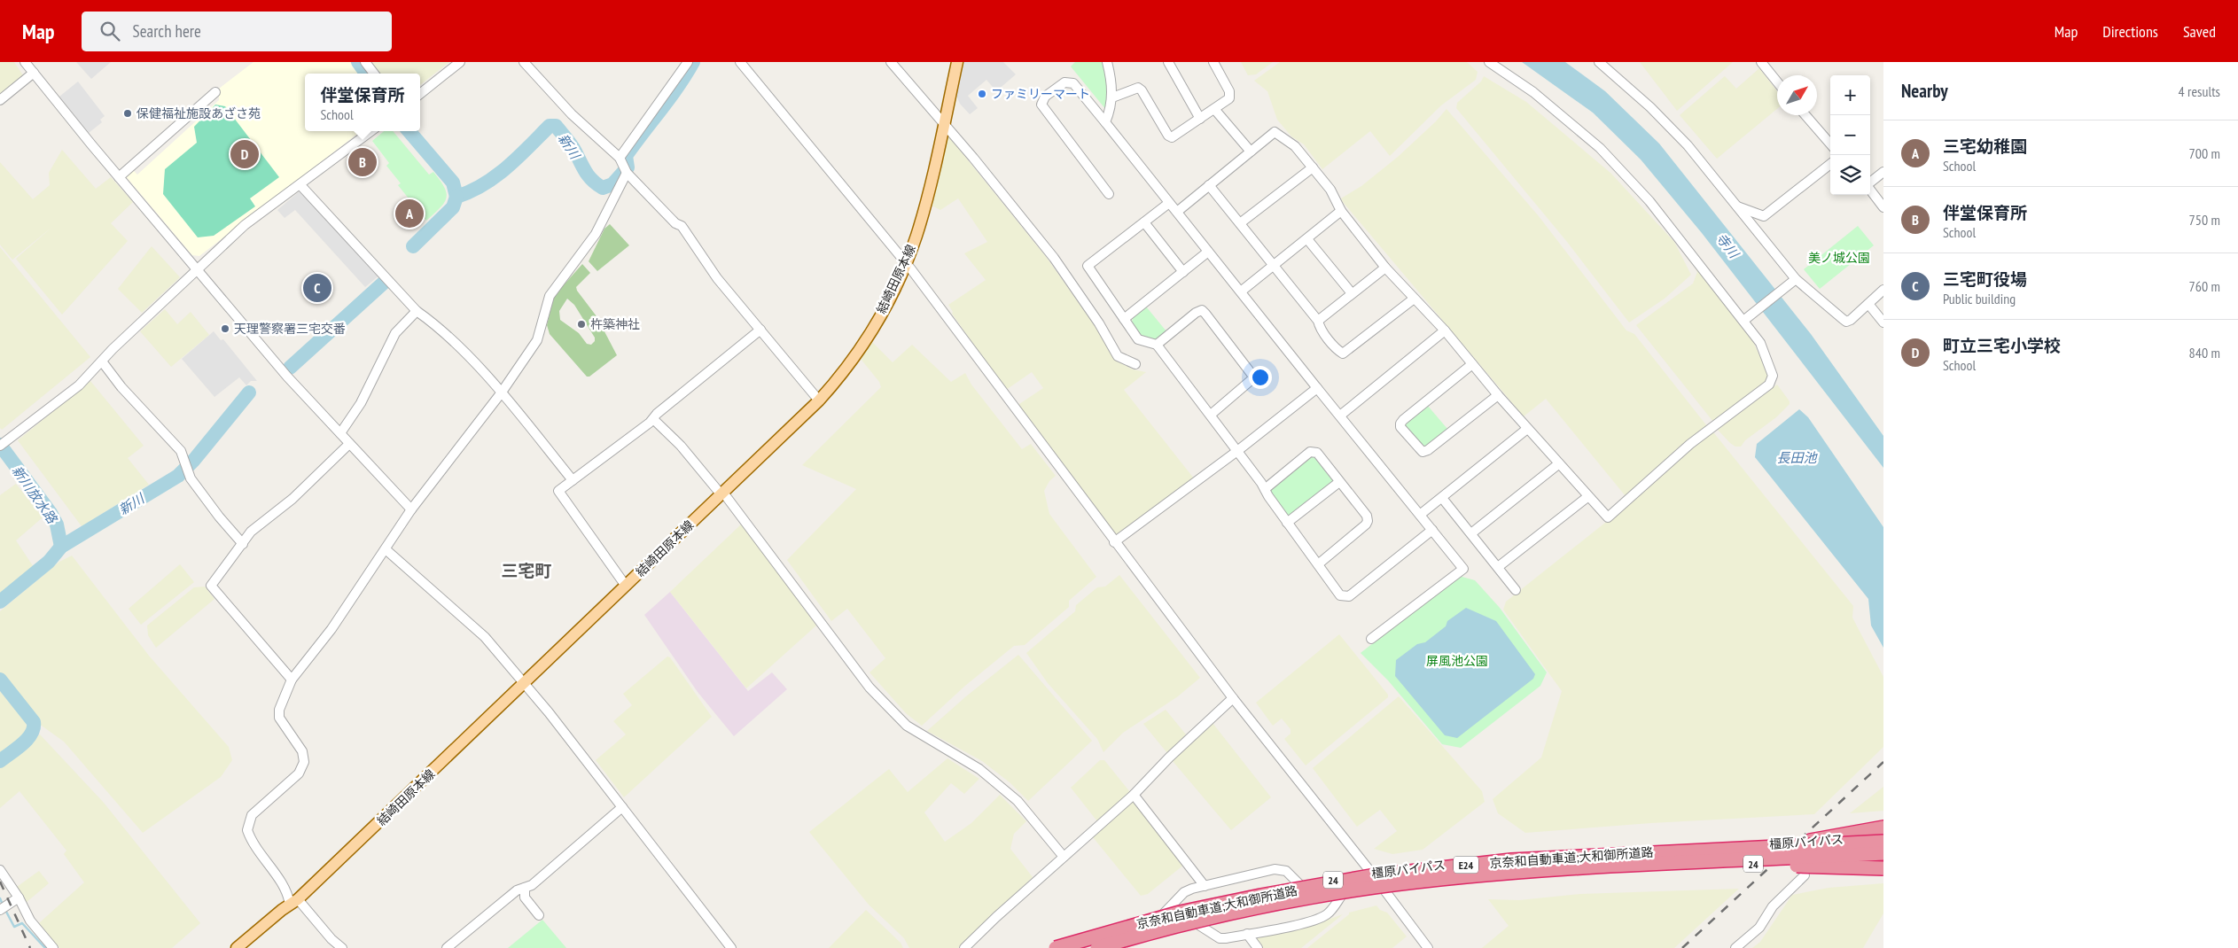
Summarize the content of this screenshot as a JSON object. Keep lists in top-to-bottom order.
{
  "streets": {
    "highway": [
      "橿原バイパス",
      "京奈和自動車道;大和御所道路",
      "24",
      "E24"
    ],
    "main road": ["結崎田原本線"]
  },
  "districts": ["三宅町"],
  "water": [
    "新川",
    "寺川",
    "長田池",
    "新川放水路"
  ],
  "parks": ["美ノ城公園", "屏風池公園"],
  "places": [
    "ファミリーマート",
    "保健福祉施設あざさ苑",
    "杵築神社",
    "天理警察署三宅交番"
  ],
  "north": "top right",
  "page": {
    "header": "Map",
    "search": "Search here",
    "nav": ["Map", "Directions", "Saved"],
    "heading": ["Nearby", "4 results"],
    "popup": ["伴堂保育所", "School"],
    "map_buttons": ["+", "−"],
    "list": [
      {
        "mark": "A",
        "name": "三宅幼稚園",
        "note": "School",
        "value": "700 m"
      },
      {
        "mark": "B",
        "name": "伴堂保育所",
        "note": "School",
        "value": "750 m"
      },
      {
        "mark": "C",
        "name": "三宅町役場",
        "note": "Public building",
        "value": "760 m"
      },
      {
        "mark": "D",
        "name": "町立三宅小学校",
        "note": "School",
        "value": "840 m"
      }
    ],
    "pins": [
      "D",
      "B",
      "A",
      "C"
    ]
  }
}
